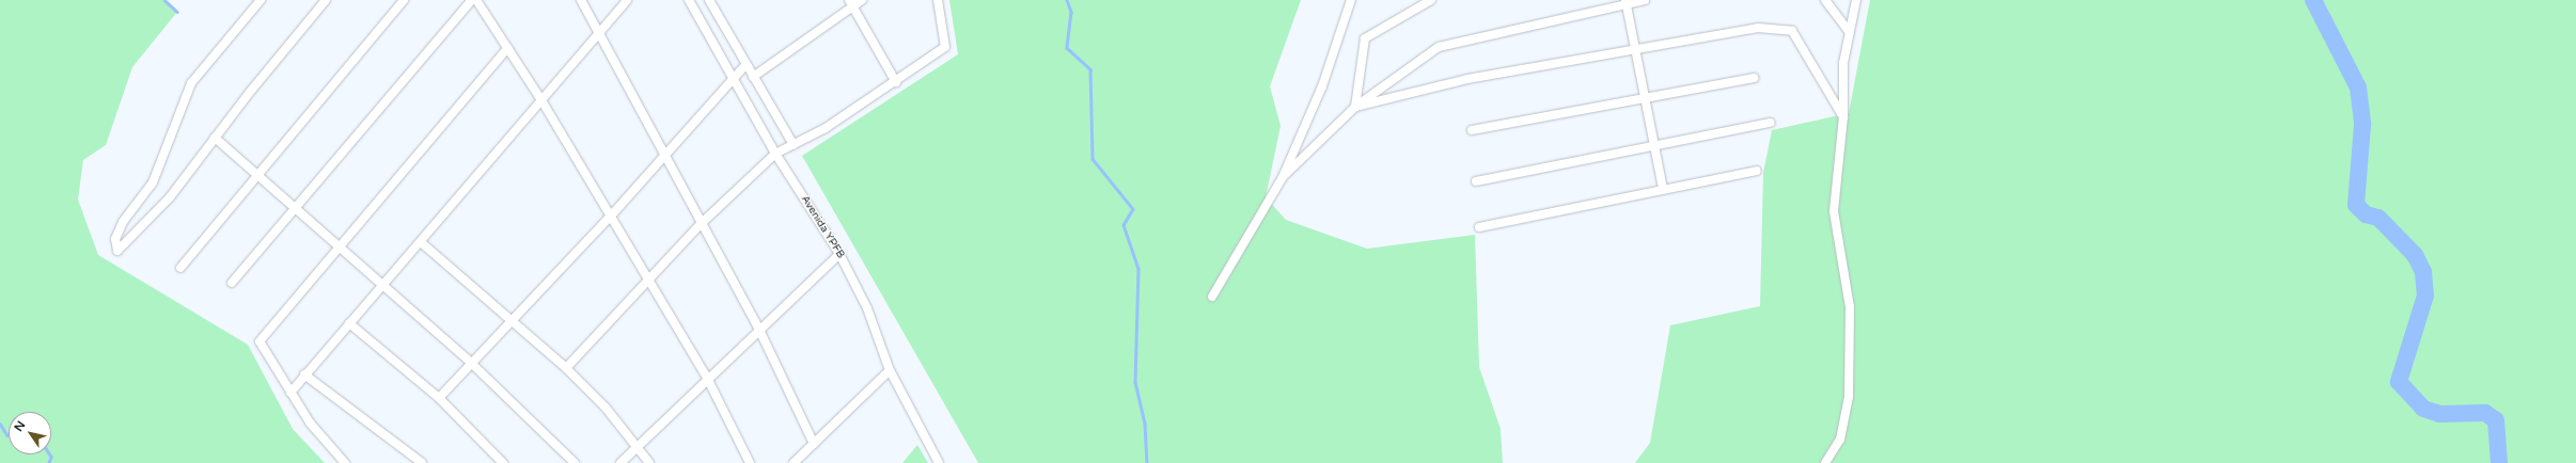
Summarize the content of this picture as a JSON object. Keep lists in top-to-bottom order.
{
  "streets": {
    "street": ["Avenida YPFB"]
  },
  "north": "top left"
}
